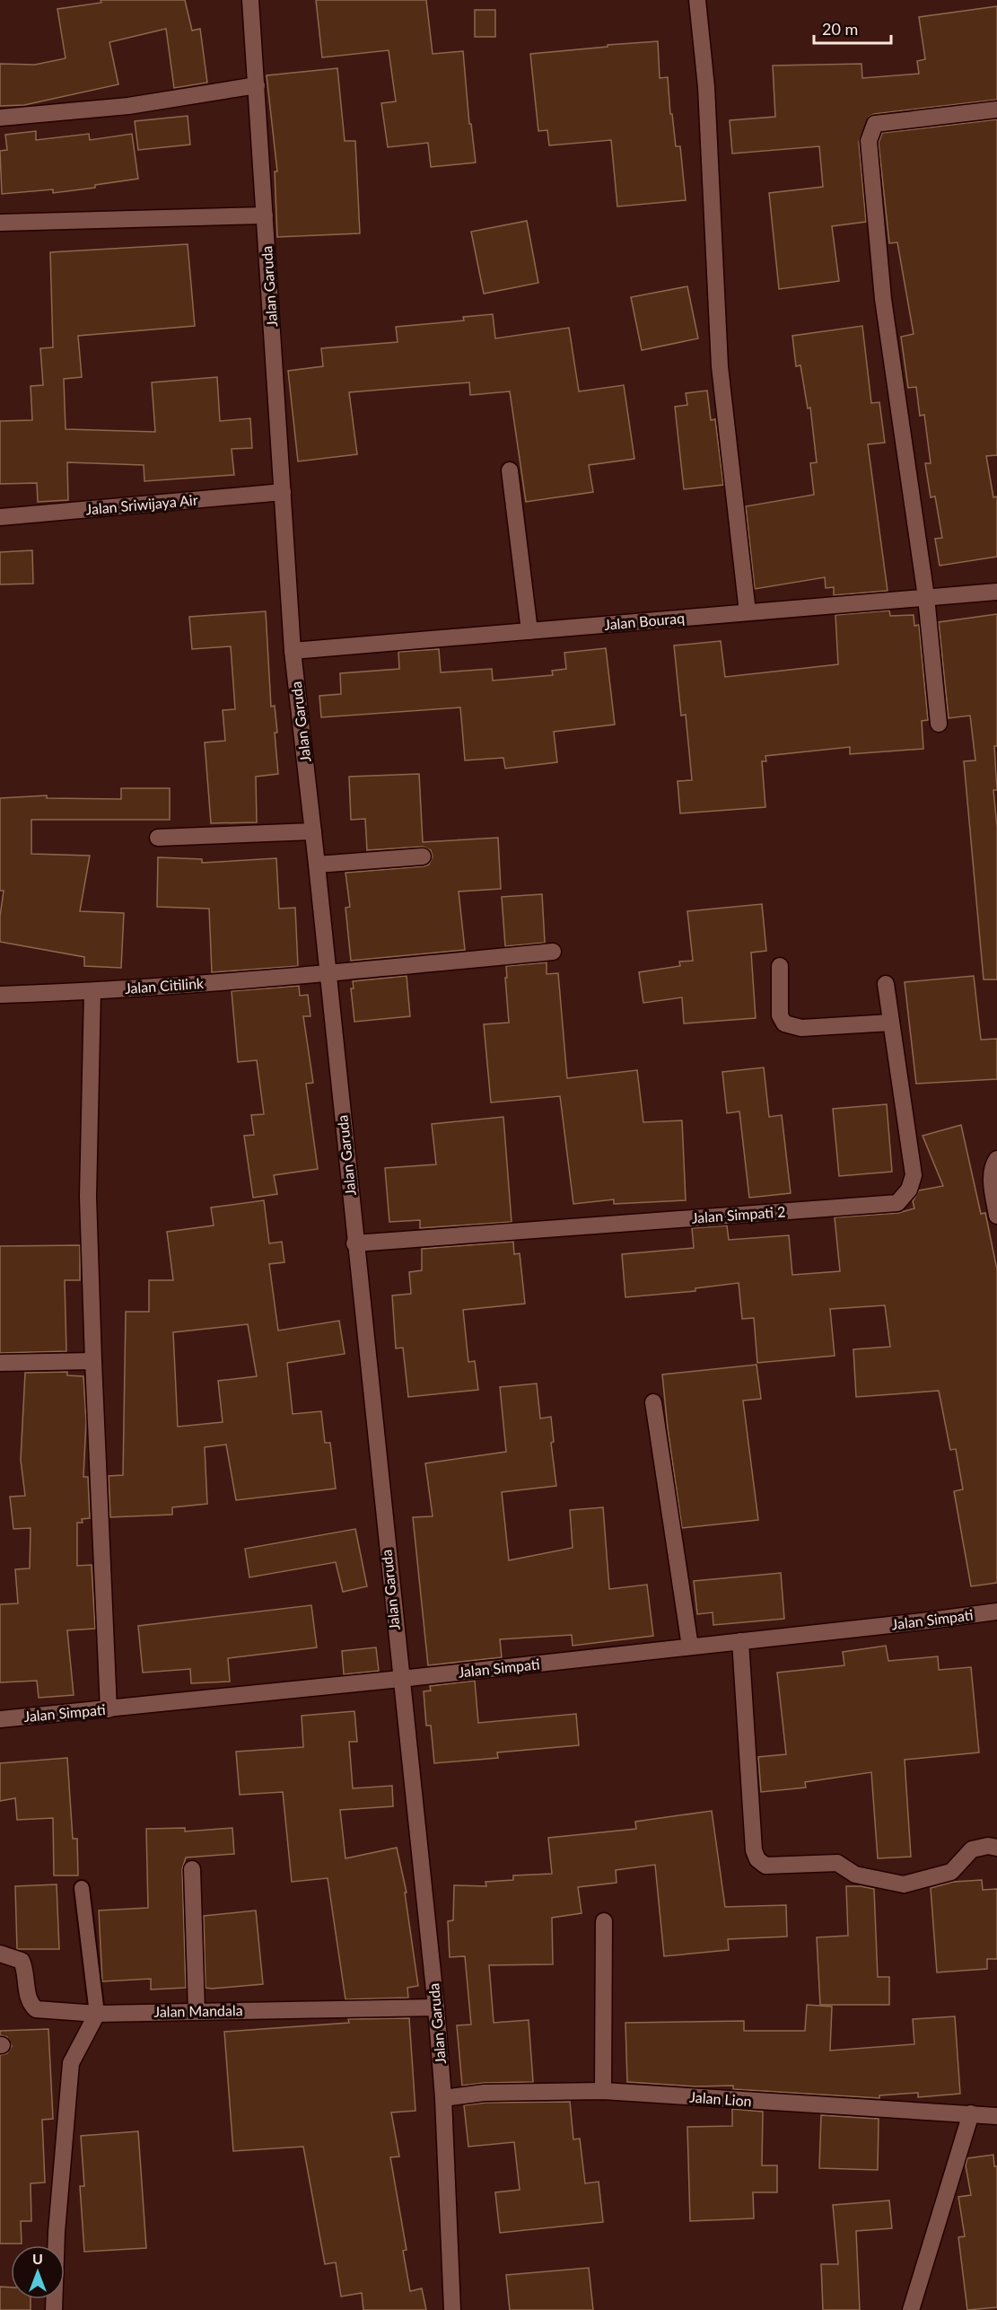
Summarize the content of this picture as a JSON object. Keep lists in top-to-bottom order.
{
  "streets": {
    "street": [
      "Jalan Garuda",
      "Jalan Sriwijaya Air",
      "Jalan Bouraq",
      "Jalan Citilink",
      "Jalan Simpati 2",
      "Jalan Simpati",
      "Jalan Mandala",
      "Jalan Lion"
    ]
  },
  "crossings": [
    ["Jalan Garuda", "Jalan Sriwijaya Air"],
    ["Jalan Garuda", "Jalan Bouraq"],
    ["Jalan Garuda", "Jalan Citilink"],
    ["Jalan Garuda", "Jalan Simpati 2"],
    ["Jalan Garuda", "Jalan Simpati"],
    ["Jalan Garuda", "Jalan Mandala"],
    ["Jalan Garuda", "Jalan Lion"]
  ],
  "scale_bar": "20 m",
  "north": "top"
}
